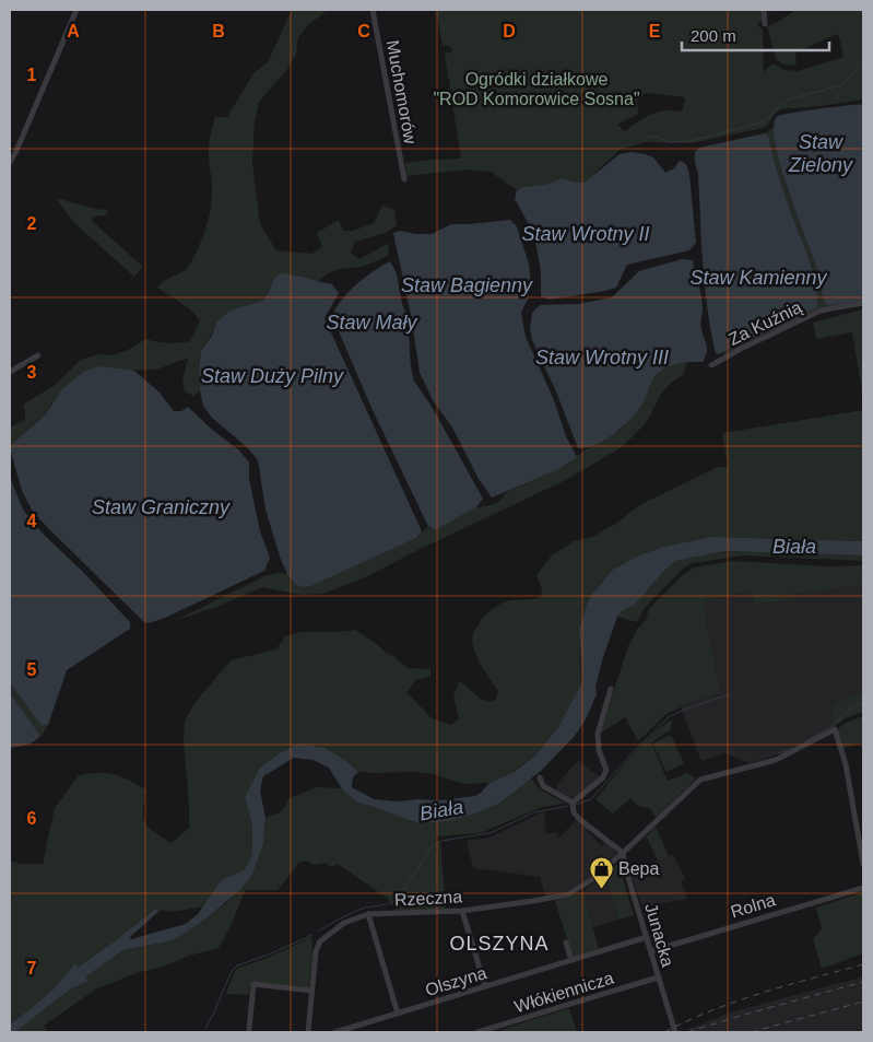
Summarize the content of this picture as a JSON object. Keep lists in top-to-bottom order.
{
  "streets": {
    "street": [
      "Muchomorów",
      "Za Kuźnią",
      "Rzeczna",
      "Rolna",
      "Junacka",
      "Olszyna",
      "Włókiennicza"
    ]
  },
  "crossings": [
    ["Rzeczna", "Junacka"],
    ["Rolna", "Junacka"],
    ["Junacka", "Olszyna"],
    ["Junacka", "Włókiennicza"]
  ],
  "districts": ["OLSZYNA"],
  "water": [
    "Staw Zielony",
    "Staw Wrotny II",
    "Staw Kamienny",
    "Staw Bagienny",
    "Staw Mały",
    "Staw Wrotny III",
    "Staw Duży Pilny",
    "Staw Graniczny",
    "Biała"
  ],
  "parks": ["Ogródki działkowe \"ROD Komorowice Sosna\""],
  "places": {
    "shop": ["Bepa"]
  },
  "scale_bar": "200 m",
  "grid": {
    "columns": [
      "A",
      "B",
      "C",
      "D",
      "E"
    ],
    "rows": [
      "1",
      "2",
      "3",
      "4",
      "5",
      "6",
      "7"
    ]
  }
}
